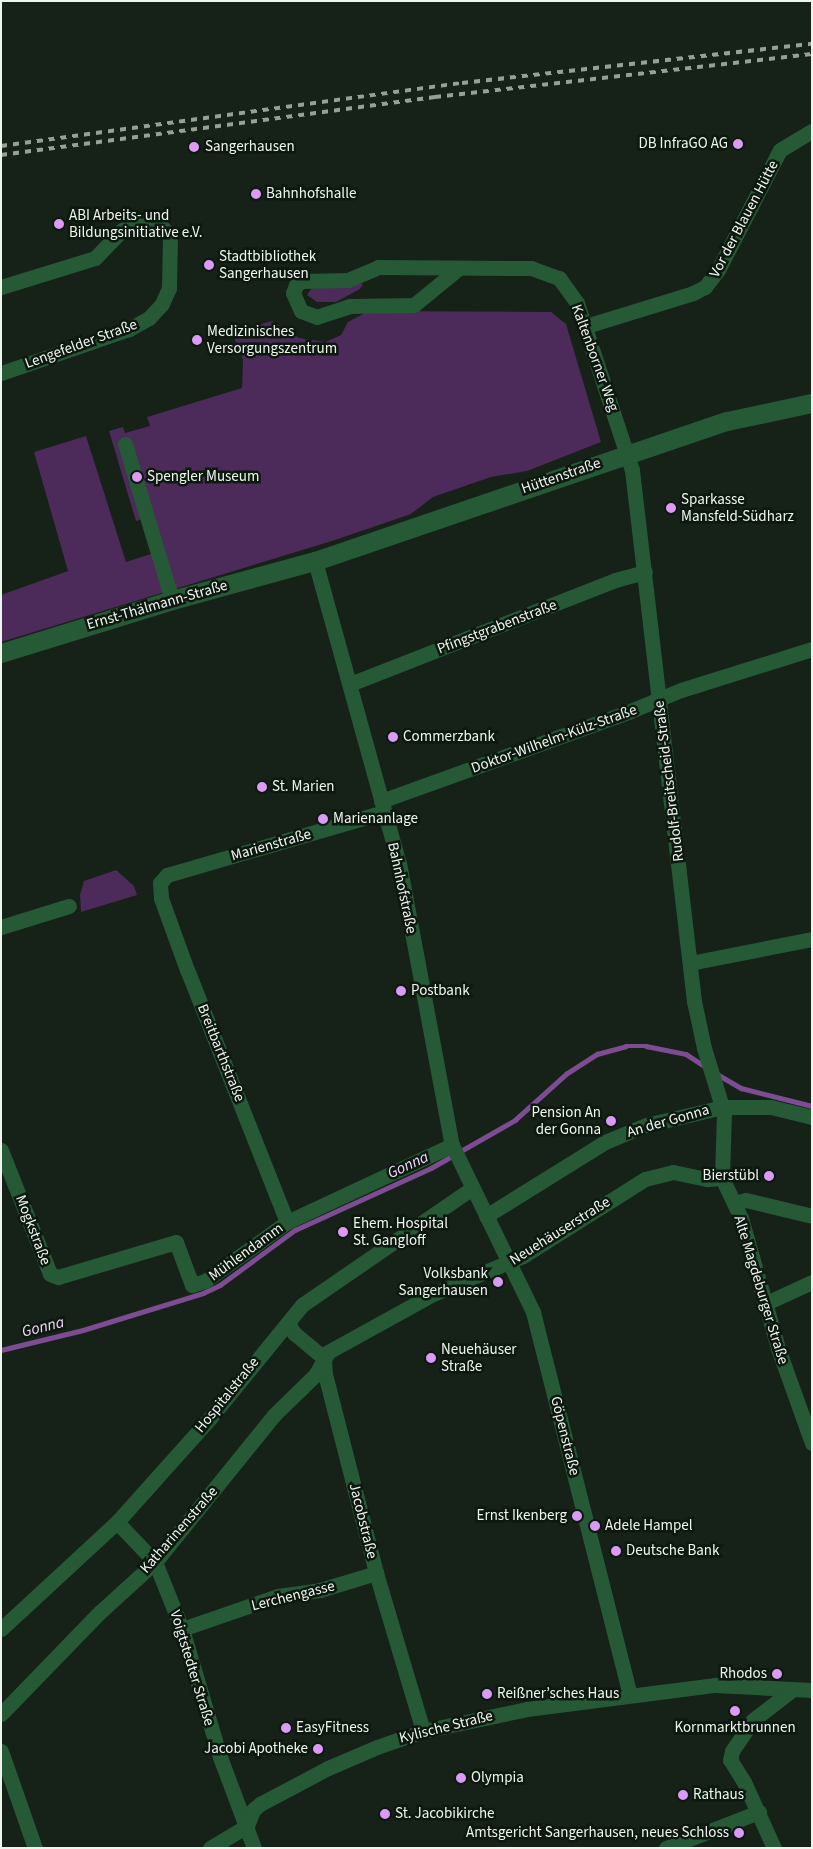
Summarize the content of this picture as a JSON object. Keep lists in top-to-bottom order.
{
  "streets": {
    "street": [
      "Vor der Blauen Hütte",
      "Lengefelder Straße",
      "Kaltenborner Weg",
      "Hüttenstraße",
      "Ernst-Thälmann-Straße",
      "Pfingstgrabenstraße",
      "Doktor-Wilhelm-Külz-Straße",
      "Rudolf-Breitscheid-Straße",
      "Marienstraße",
      "Bahnhofstraße",
      "Breitbarthstraße",
      "An der Gonna",
      "Mogkstraße",
      "Neuehäuserstraße",
      "Mühlendamm",
      "Alte Magdeburger Straße",
      "Hospitalstraße",
      "Göpenstraße",
      "Jacobstraße",
      "Katharinenstraße",
      "Lerchengasse",
      "Voigtstedter Straße",
      "Kylische Straße"
    ]
  },
  "crossings": [
    ["Vor der Blauen Hütte", "Kaltenborner Weg"],
    ["Kaltenborner Weg", "Hüttenstraße"],
    ["Kaltenborner Weg", "Rudolf-Breitscheid-Straße"],
    ["Hüttenstraße", "Ernst-Thälmann-Straße"],
    ["Hüttenstraße", "Rudolf-Breitscheid-Straße"],
    ["Hüttenstraße", "Bahnhofstraße"],
    ["Ernst-Thälmann-Straße", "Bahnhofstraße"],
    ["Pfingstgrabenstraße", "Rudolf-Breitscheid-Straße"],
    ["Pfingstgrabenstraße", "Bahnhofstraße"],
    ["Doktor-Wilhelm-Külz-Straße", "Rudolf-Breitscheid-Straße"],
    ["Doktor-Wilhelm-Külz-Straße", "Marienstraße"],
    ["Doktor-Wilhelm-Külz-Straße", "Bahnhofstraße"],
    ["Rudolf-Breitscheid-Straße", "An der Gonna"],
    ["Rudolf-Breitscheid-Straße", "Alte Magdeburger Straße"],
    ["Marienstraße", "Bahnhofstraße"],
    ["Marienstraße", "Breitbarthstraße"],
    ["Bahnhofstraße", "Mühlendamm"],
    ["Bahnhofstraße", "Hospitalstraße"],
    ["Bahnhofstraße", "Göpenstraße"],
    ["Breitbarthstraße", "Mühlendamm"],
    ["An der Gonna", "Alte Magdeburger Straße"],
    ["An der Gonna", "Göpenstraße"],
    ["Mogkstraße", "Mühlendamm"],
    ["Neuehäuserstraße", "Alte Magdeburger Straße"],
    ["Neuehäuserstraße", "Göpenstraße"],
    ["Neuehäuserstraße", "Jacobstraße"],
    ["Neuehäuserstraße", "Katharinenstraße"],
    ["Hospitalstraße", "Göpenstraße"],
    ["Hospitalstraße", "Voigtstedter Straße"],
    ["Göpenstraße", "Kylische Straße"],
    ["Jacobstraße", "Katharinenstraße"],
    ["Jacobstraße", "Lerchengasse"],
    ["Jacobstraße", "Kylische Straße"],
    ["Katharinenstraße", "Voigtstedter Straße"],
    ["Lerchengasse", "Voigtstedter Straße"],
    ["Voigtstedter Straße", "Kylische Straße"]
  ],
  "water": ["Gonna"],
  "places": [
    "DB InfraGO AG",
    "Sangerhausen",
    "Bahnhofshalle",
    "ABI Arbeits- und Bildungsinitiative e.V.",
    "Stadtbibliothek Sangerhausen",
    "Medizinisches Versorgungszentrum",
    "Spengler Museum",
    "Sparkasse Mansfeld-Südharz",
    "Commerzbank",
    "St. Marien",
    "Marienanlage",
    "Postbank",
    "Pension An der Gonna",
    "Bierstübl",
    "Ehem. Hospital St. Gangloff",
    "Volksbank Sangerhausen",
    "Neuehäuser Straße",
    "Ernst Ikenberg",
    "Adele Hampel",
    "Deutsche Bank",
    "Rhodos",
    "Reißner’sches Haus",
    "Kornmarktbrunnen",
    "EasyFitness",
    "Jacobi Apotheke",
    "Olympia",
    "Rathaus",
    "St. Jacobikirche",
    "Amtsgericht Sangerhausen, neues Schloss"
  ]
}
